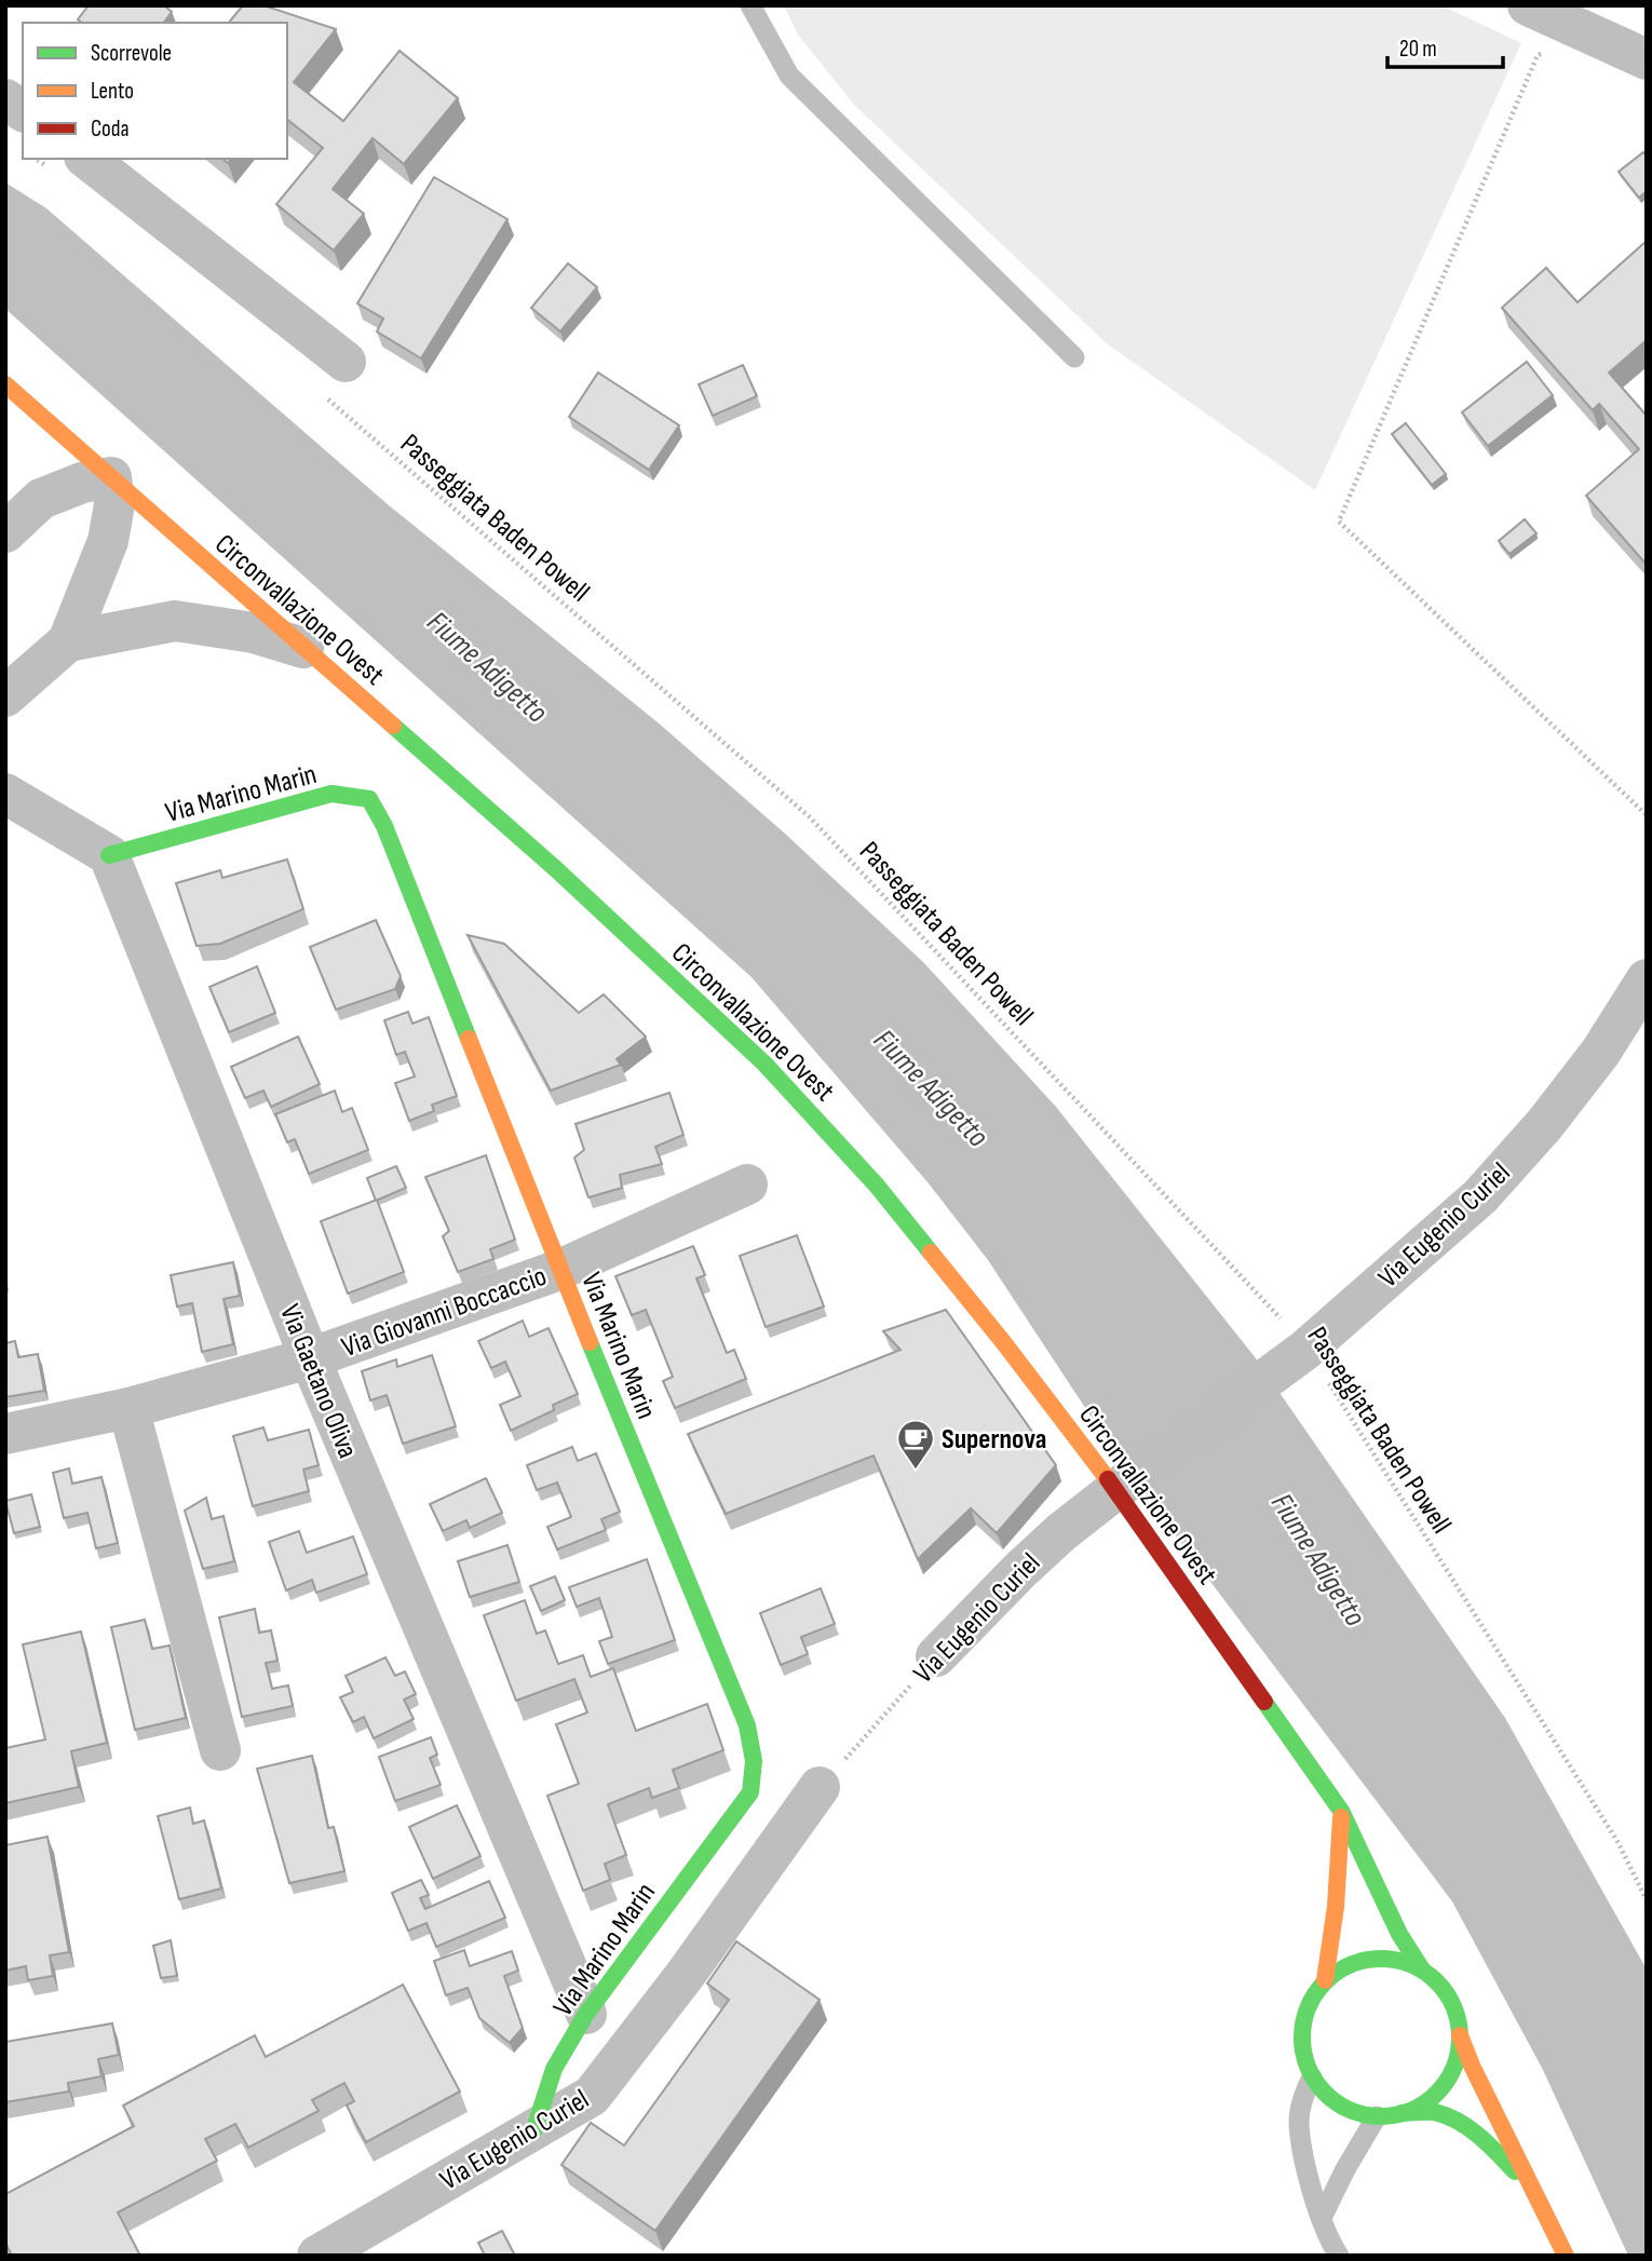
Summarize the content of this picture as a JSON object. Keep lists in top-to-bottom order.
{
  "streets": {
    "main road": ["Circonvallazione Ovest", "Via Marino Marin"],
    "street": ["Via Eugenio Curiel", "Via Giovanni Boccaccio", "Via Gaetano Oliva"],
    "path": ["Passeggiata Baden Powell"]
  },
  "crossings": [
    ["Passeggiata Baden Powell", "Via Eugenio Curiel"],
    ["Circonvallazione Ovest", "Via Eugenio Curiel"],
    ["Via Marino Marin", "Via Eugenio Curiel"],
    ["Via Marino Marin", "Via Giovanni Boccaccio"],
    ["Via Marino Marin", "Via Gaetano Oliva"],
    ["Via Giovanni Boccaccio", "Via Gaetano Oliva"]
  ],
  "water": ["Fiume Adigetto"],
  "places": {
    "cafe": ["Supernova"]
  },
  "legend": ["Scorrevole", "Lento", "Coda"],
  "scale_bar": "20 m"
}
